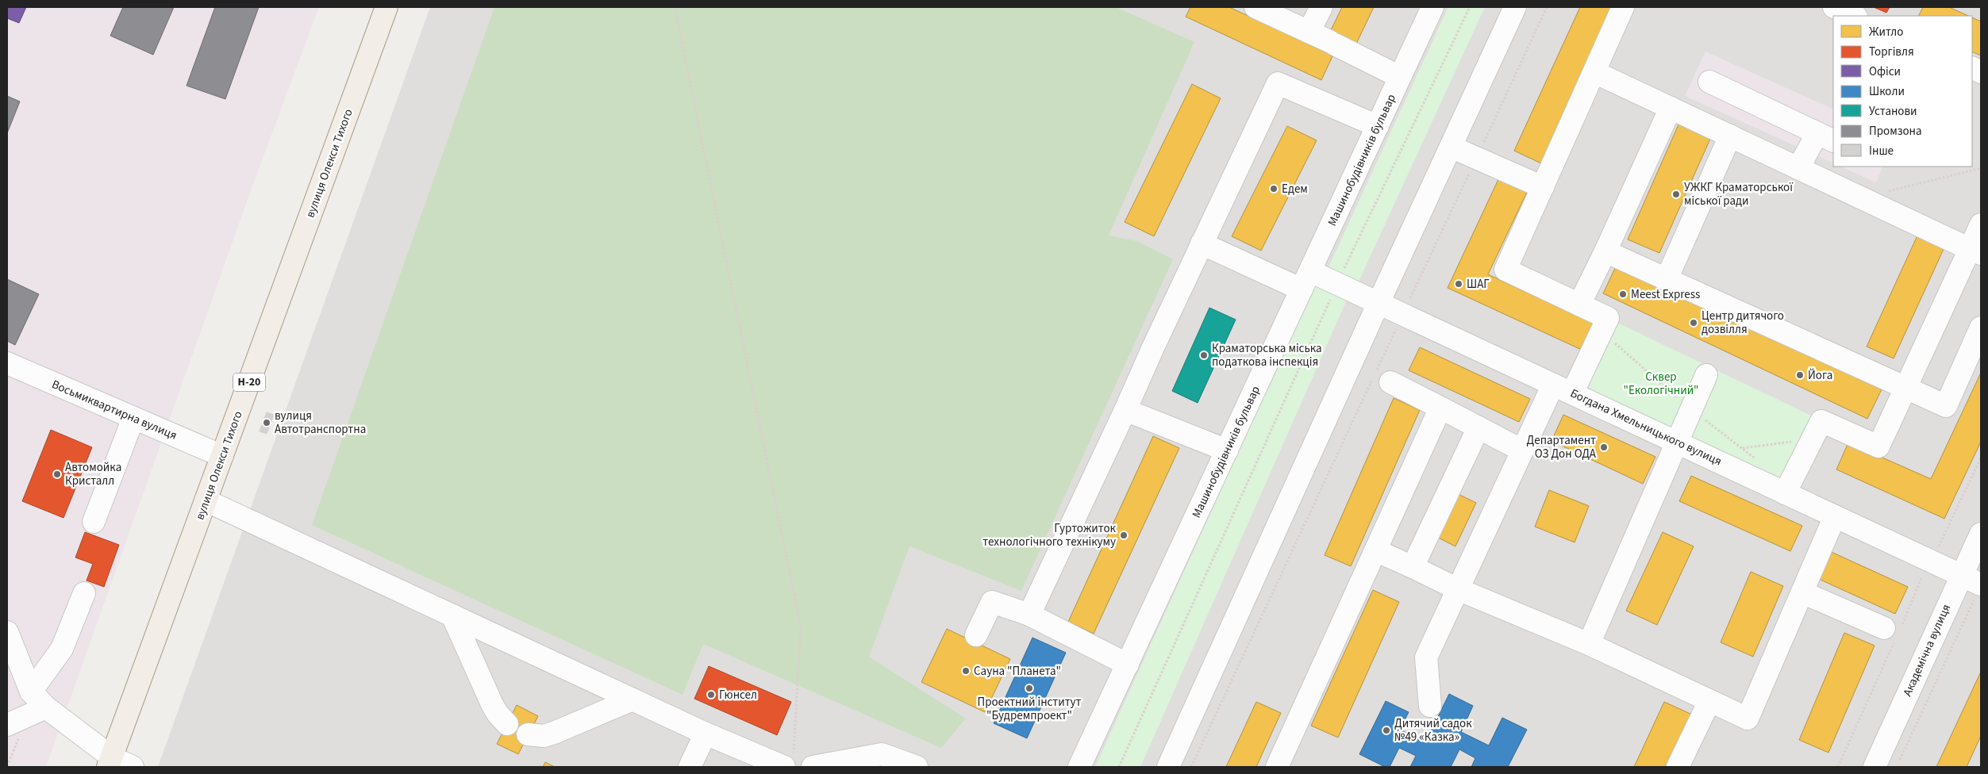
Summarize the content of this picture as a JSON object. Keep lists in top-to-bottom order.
{
  "streets": {
    "main road": ["вулиця Олекси Тихого", "Н-20"],
    "street": [
      "Машинобудівників бульвар",
      "Восьмиквартирна вулиця",
      "Богдана Хмельницького вулиця",
      "Академічна вулиця"
    ]
  },
  "crossings": [
    ["Машинобудівників бульвар", "Богдана Хмельницького вулиця"],
    ["вулиця Олекси Тихого", "Восьмиквартирна вулиця"],
    ["Богдана Хмельницького вулиця", "Академічна вулиця"]
  ],
  "parks": ["Сквер \"Екологічний\""],
  "places": [
    "Едем",
    "УЖКГ Краматорської міської ради",
    "ШАГ",
    "Meest Express",
    "Центр дитячого дозвілля",
    "Краматорська міська податкова інспекція",
    "Йога",
    "вулиця Автотранспортна",
    "Департамент ОЗ Дон ОДА",
    "Автомойка Кристалл",
    "Гуртожиток технологічного технікуму",
    "Сауна \"Планета\"",
    "Проектний інститут \"Будремпроект\"",
    "Гюнсел",
    "Дитячий садок №49 «Казка»"
  ],
  "legend": [
    "Житло",
    "Торгівля",
    "Офіси",
    "Школи",
    "Установи",
    "Промзона",
    "Інше"
  ]
}
